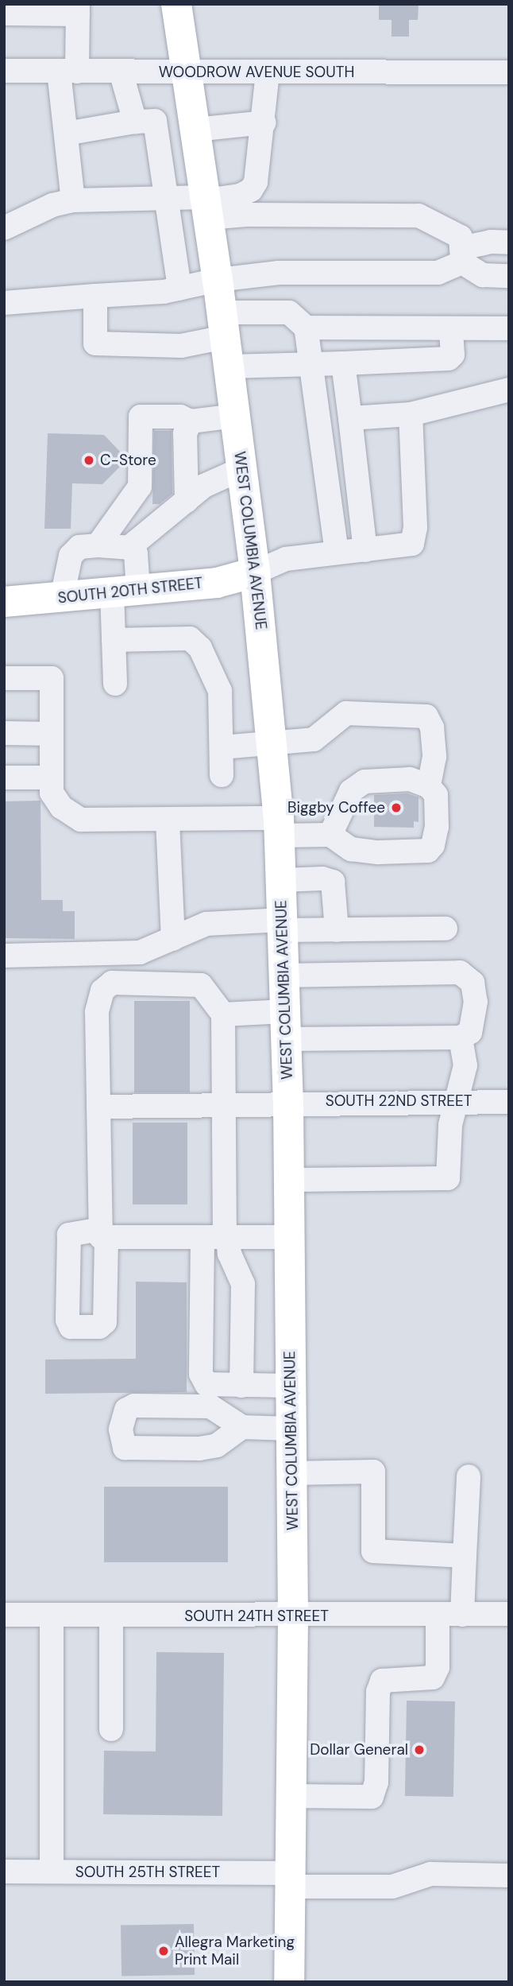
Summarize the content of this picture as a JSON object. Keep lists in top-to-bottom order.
{
  "streets": {
    "main road": ["WEST COLUMBIA AVENUE", "SOUTH 20TH STREET"],
    "street": [
      "WOODROW AVENUE SOUTH",
      "SOUTH 22ND STREET",
      "SOUTH 24TH STREET",
      "SOUTH 25TH STREET"
    ]
  },
  "crossings": [
    ["WOODROW AVENUE SOUTH", "WEST COLUMBIA AVENUE"],
    ["WEST COLUMBIA AVENUE", "SOUTH 20TH STREET"],
    ["WEST COLUMBIA AVENUE", "SOUTH 22ND STREET"],
    ["WEST COLUMBIA AVENUE", "SOUTH 24TH STREET"],
    ["WEST COLUMBIA AVENUE", "SOUTH 25TH STREET"]
  ],
  "places": [
    "C-Store",
    "Biggby Coffee",
    "Dollar General",
    "Allegra Marketing Print Mail"
  ]
}
